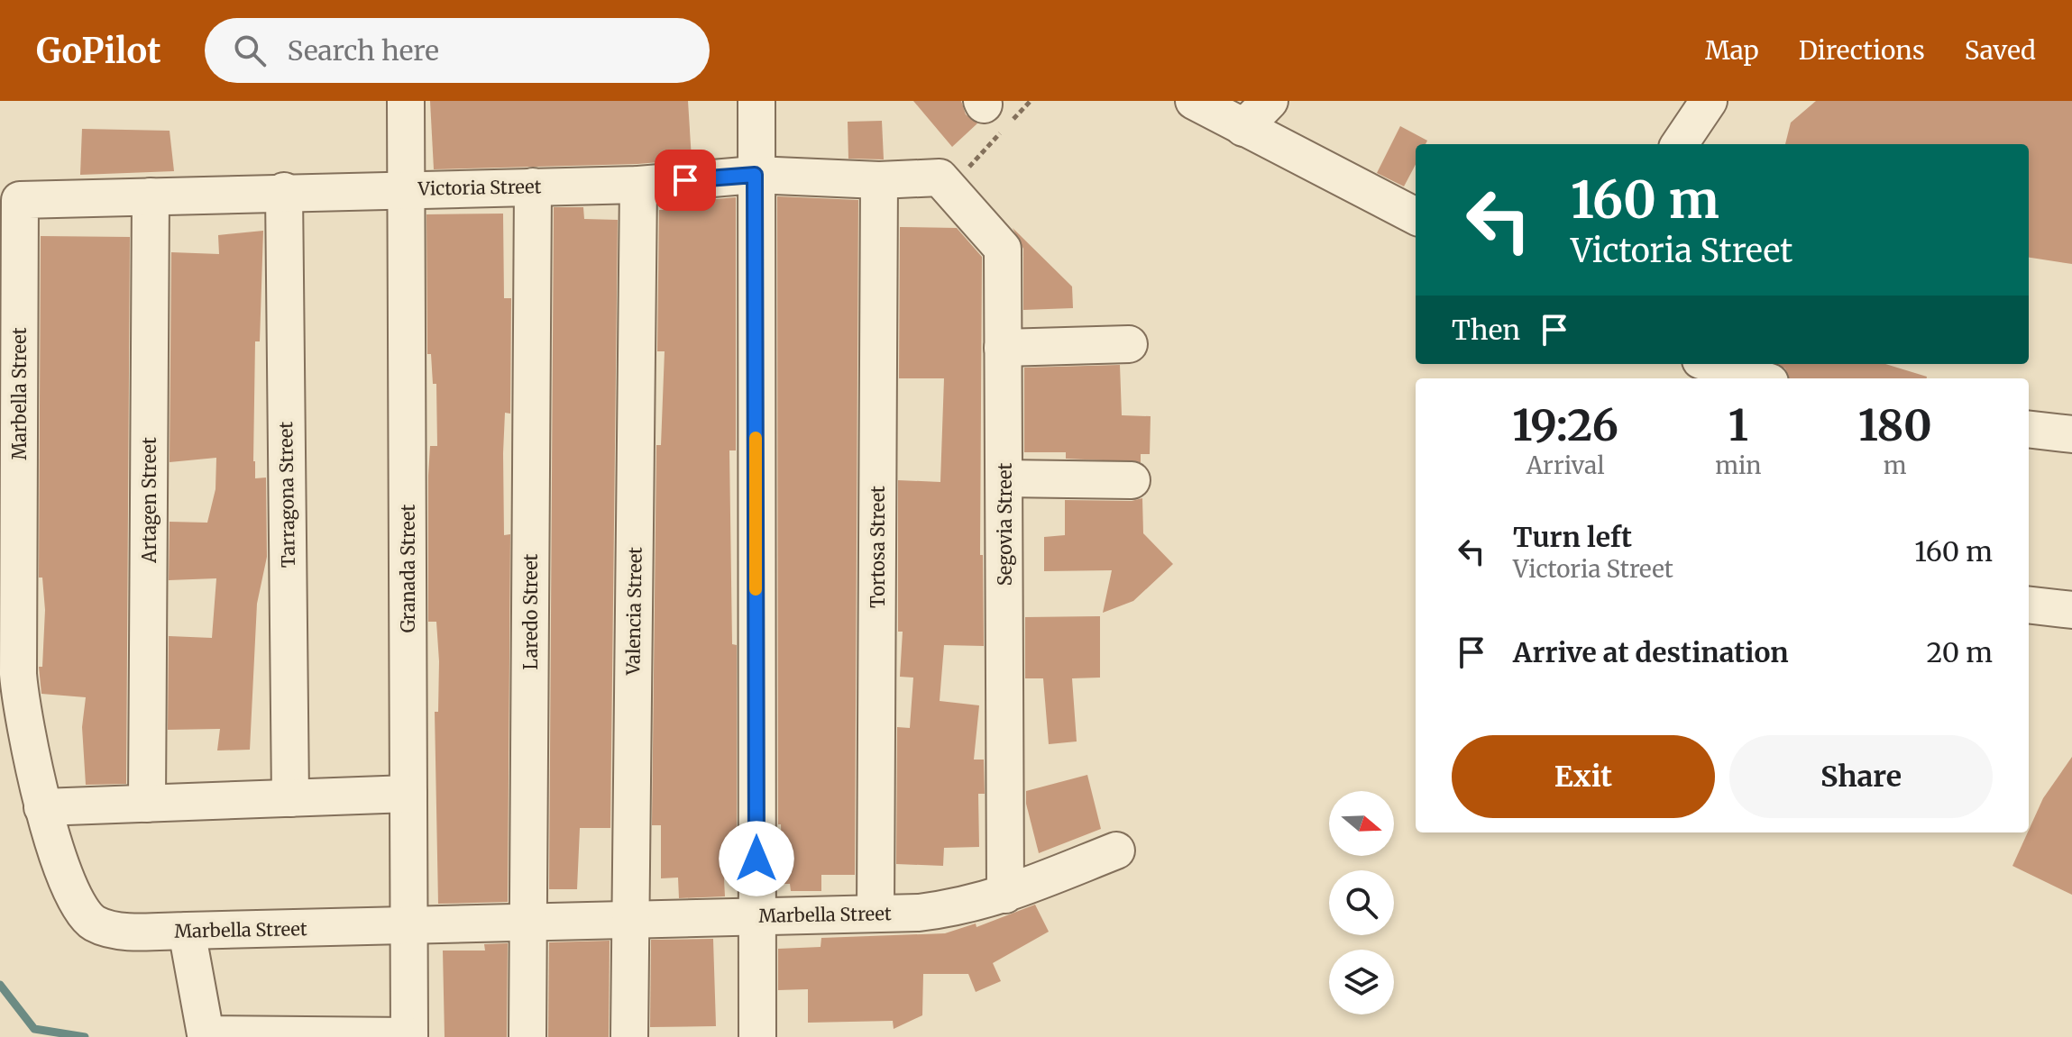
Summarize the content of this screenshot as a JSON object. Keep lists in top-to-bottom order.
{
  "streets": {
    "street": [
      "Victoria Street",
      "Marbella Street",
      "Tarragona Street",
      "Artagen Street",
      "Segovia Street",
      "Tortosa Street",
      "Granada Street",
      "Valencia Street",
      "Laredo Street"
    ]
  },
  "crossings": [
    ["Victoria Street", "Marbella Street"],
    ["Victoria Street", "Tarragona Street"],
    ["Victoria Street", "Artagen Street"],
    ["Victoria Street", "Segovia Street"],
    ["Victoria Street", "Tortosa Street"],
    ["Victoria Street", "Granada Street"],
    ["Victoria Street", "Valencia Street"],
    ["Victoria Street", "Laredo Street"],
    ["Marbella Street", "Segovia Street"],
    ["Marbella Street", "Tortosa Street"],
    ["Marbella Street", "Granada Street"],
    ["Marbella Street", "Valencia Street"],
    ["Marbella Street", "Laredo Street"]
  ],
  "north": "right",
  "page": {
    "header": "GoPilot",
    "search": "Search here",
    "nav": ["Map", "Directions", "Saved"],
    "turn": ["160 m", "Victoria Street"],
    "then": "Then",
    "eta": [
      "19:26",
      "Arrival",
      "1",
      "min",
      "180",
      "m"
    ],
    "list": [
      {
        "name": "Turn left",
        "note": "Victoria Street",
        "value": "160 m"
      },
      {
        "name": "Arrive at destination",
        "value": "20 m"
      }
    ],
    "buttons": ["Exit", "Share"]
  }
}
